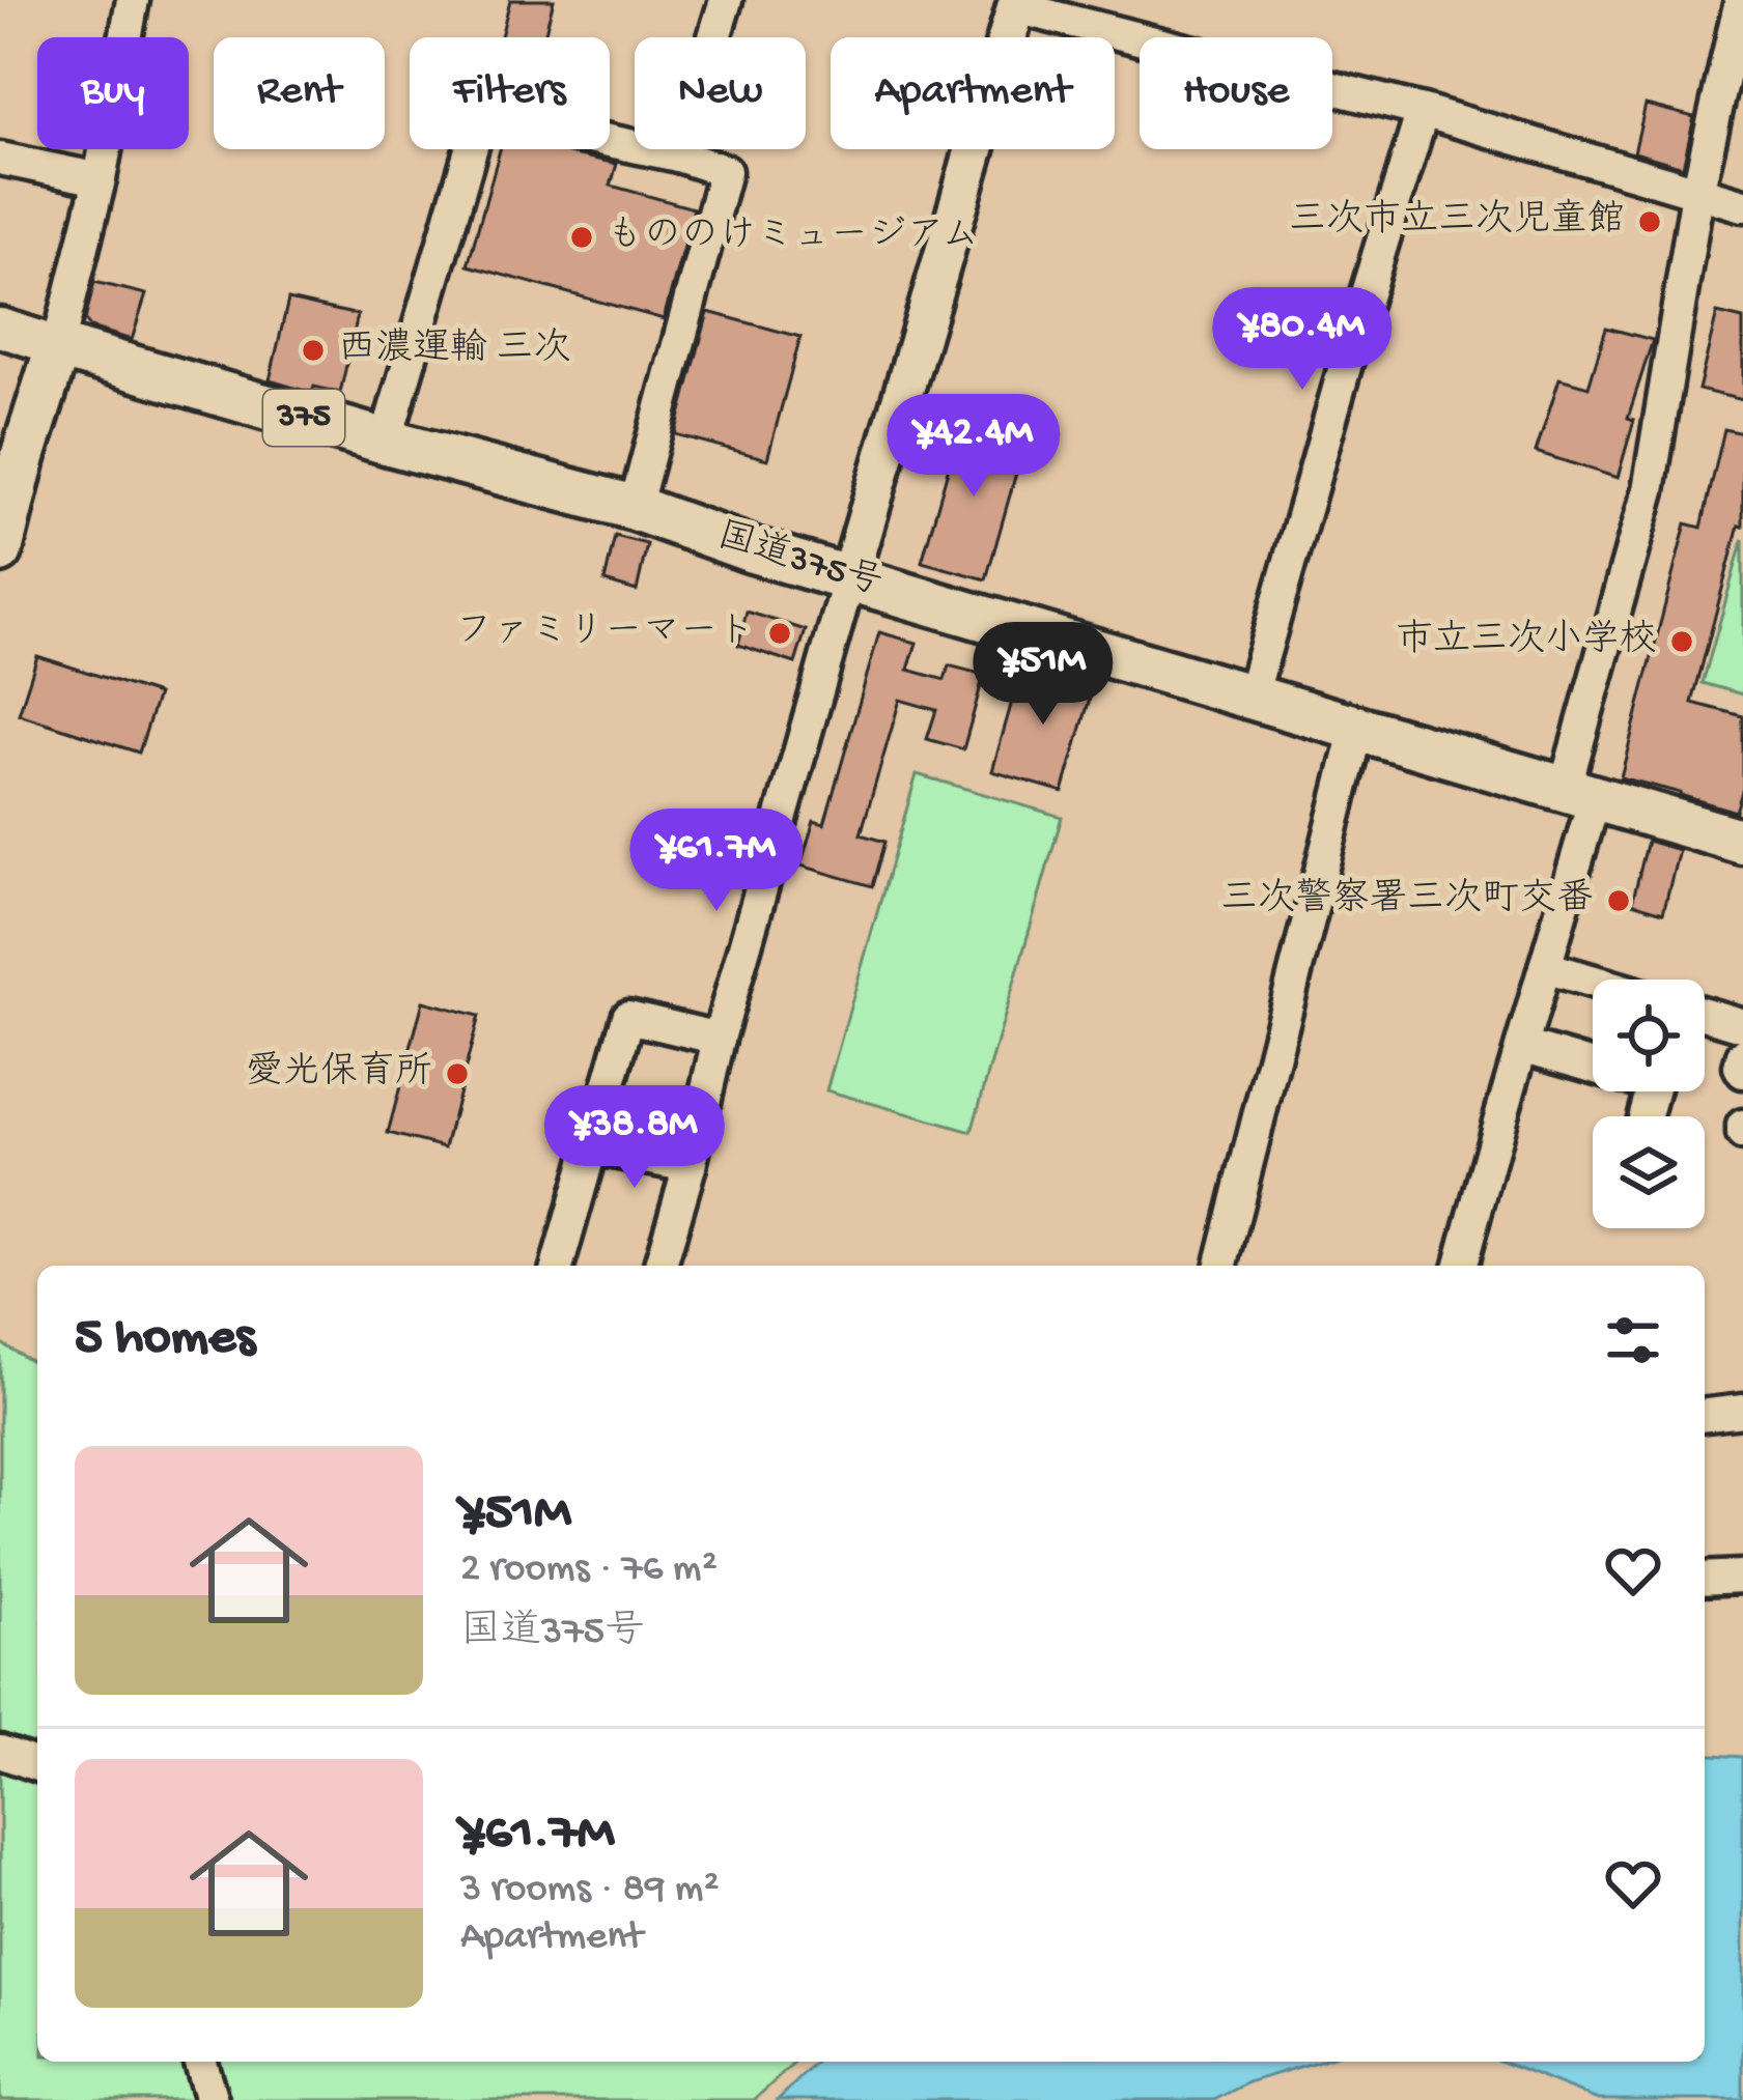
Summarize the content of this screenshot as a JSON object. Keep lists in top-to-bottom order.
{
  "streets": {
    "highway": ["375", "国道375号"]
  },
  "places": [
    "三次市立三次児童館",
    "もののけミュージアム",
    "西濃運輸 三次",
    "ファミリーマート",
    "市立三次小学校",
    "三次警察署三次町交番",
    "愛光保育所"
  ],
  "page": {
    "chip": [
      "Buy",
      "Rent",
      "Filters",
      "New",
      "Apartment",
      "House"
    ],
    "price": [
      "¥80.4M",
      "¥42.4M",
      "¥51M",
      "¥61.7M",
      "¥38.8M"
    ],
    "heading": "5 homes",
    "list": [
      {
        "name": "¥51M",
        "note": "2 rooms · 76 m² · 国道375号"
      },
      {
        "name": "¥61.7M",
        "note": "3 rooms · 89 m² · Apartment"
      }
    ]
  }
}
